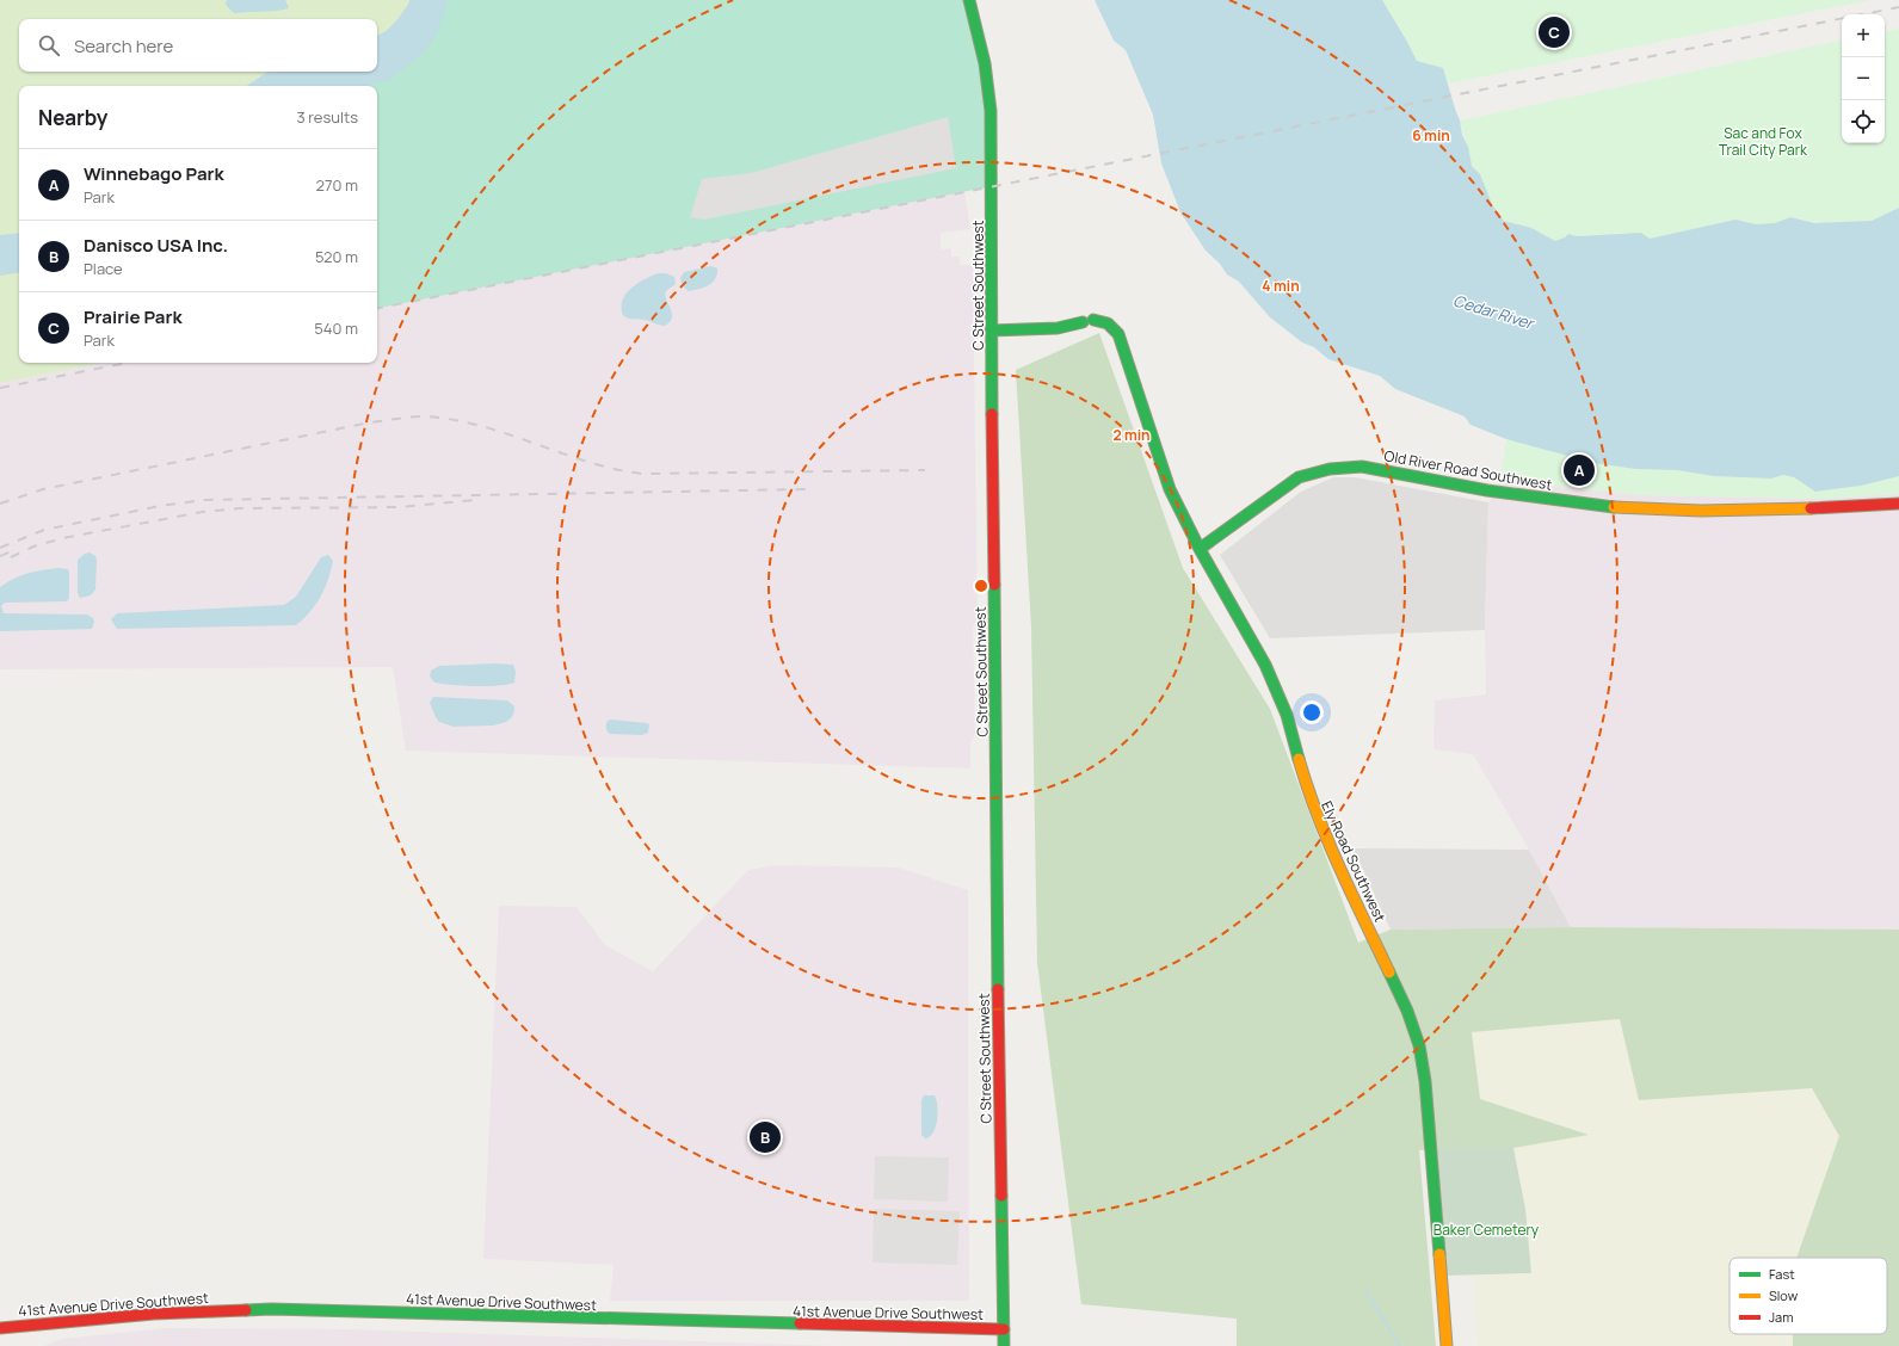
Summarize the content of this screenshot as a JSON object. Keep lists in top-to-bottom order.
{
  "streets": {
    "street": [
      "C Street Southwest",
      "Old River Road Southwest",
      "Ely Road Southwest",
      "41st Avenue Drive Southwest"
    ]
  },
  "crossings": [
    ["C Street Southwest", "Ely Road Southwest"],
    ["C Street Southwest", "41st Avenue Drive Southwest"],
    ["Old River Road Southwest", "Ely Road Southwest"]
  ],
  "water": ["Cedar River"],
  "parks": ["Sac and Fox Trail City Park", "Baker Cemetery"],
  "legend": ["Fast", "Slow", "Jam"],
  "page": {
    "map_buttons": ["+", "−"],
    "pins": ["C", "A", "B"],
    "search": "Search here",
    "heading": ["Nearby", "3 results"],
    "list": [
      {
        "mark": "A",
        "name": "Winnebago Park",
        "note": "Park",
        "value": "270 m"
      },
      {
        "mark": "B",
        "name": "Danisco USA Inc.",
        "note": "Place",
        "value": "520 m"
      },
      {
        "mark": "C",
        "name": "Prairie Park",
        "note": "Park",
        "value": "540 m"
      }
    ]
  },
  "rings": ["6 min", "4 min", "2 min"]
}
